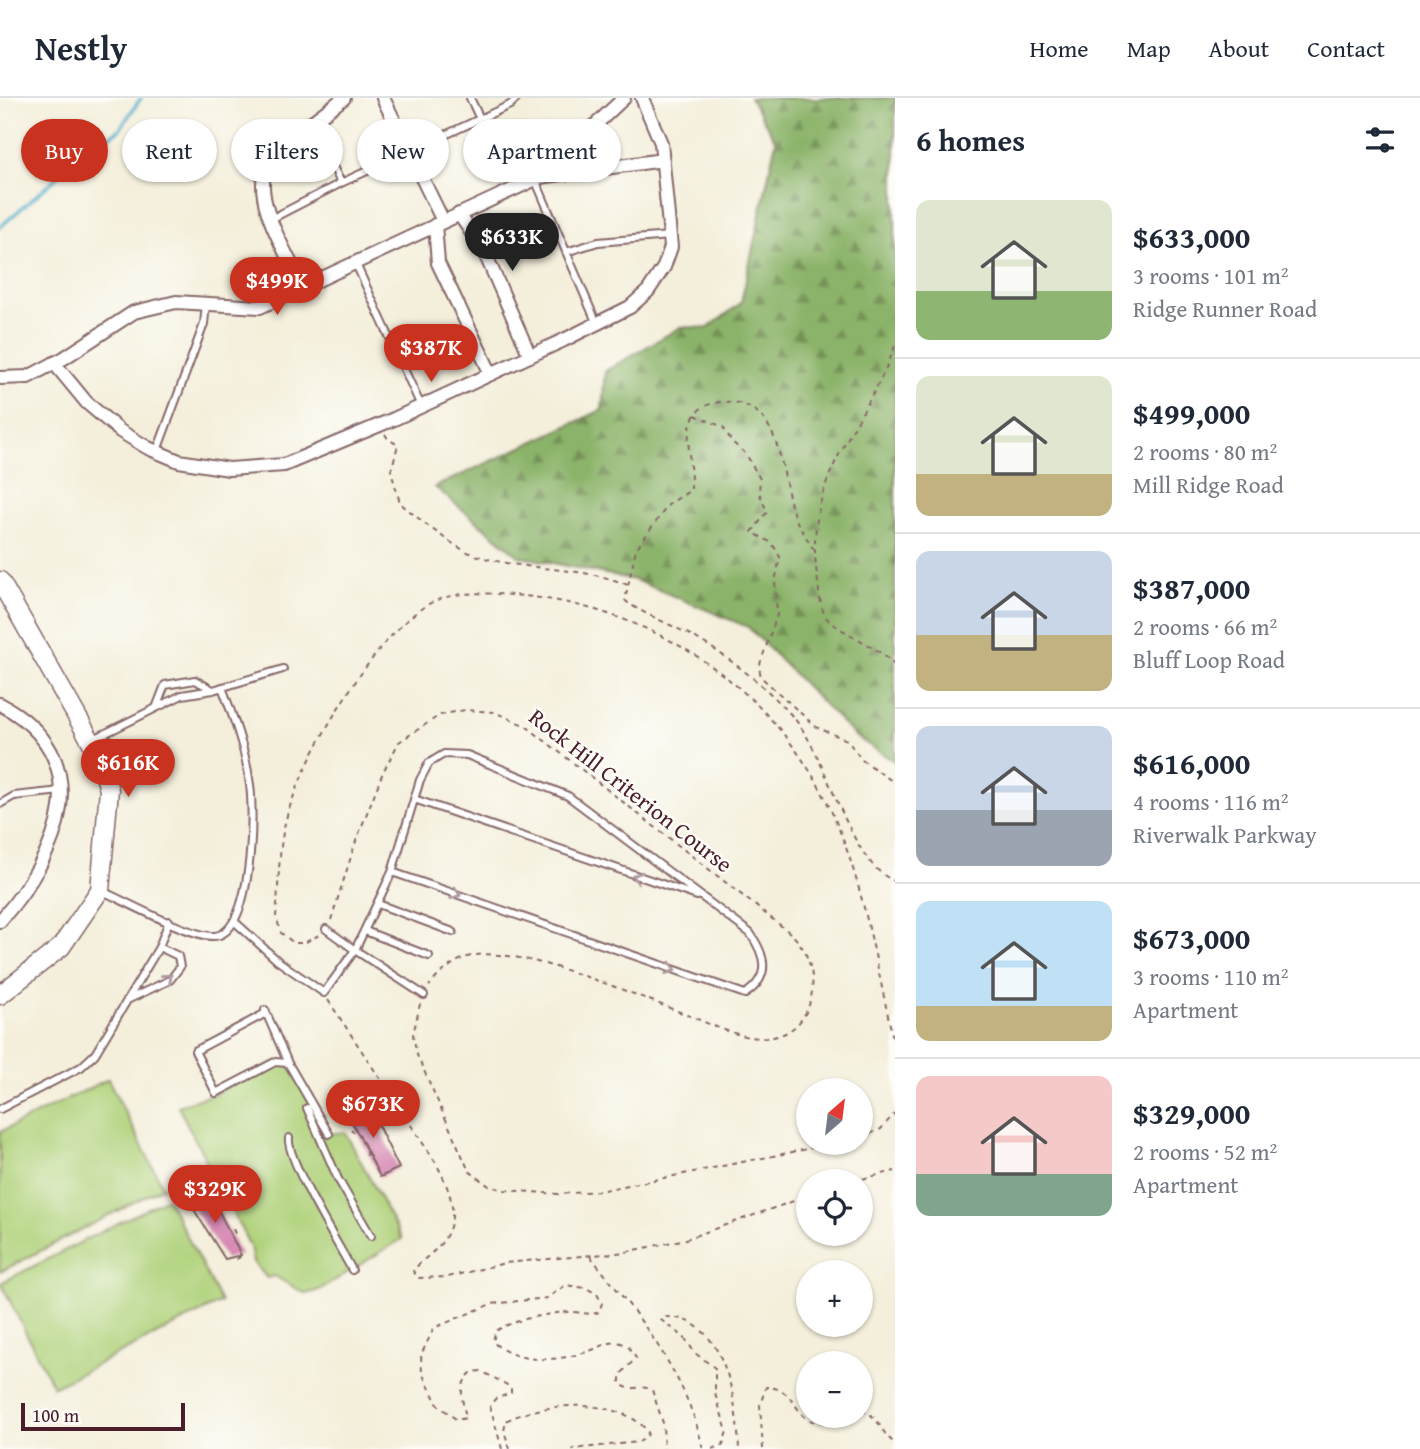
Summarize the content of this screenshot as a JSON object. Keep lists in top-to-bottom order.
{
  "streets": {
    "path": ["Rock Hill Criterion Course"]
  },
  "scale_bar": "100 m",
  "north": "top right",
  "page": {
    "header": "Nestly",
    "nav": [
      "Home",
      "Map",
      "About",
      "Contact"
    ],
    "heading": "6 homes",
    "chip": [
      "Buy",
      "Rent",
      "Filters",
      "New",
      "Apartment"
    ],
    "list": [
      {
        "name": "$633,000",
        "note": "3 rooms · 101 m² · Ridge Runner Road"
      },
      {
        "name": "$499,000",
        "note": "2 rooms · 80 m² · Mill Ridge Road"
      },
      {
        "name": "$387,000",
        "note": "2 rooms · 66 m² · Bluff Loop Road"
      },
      {
        "name": "$616,000",
        "note": "4 rooms · 116 m² · Riverwalk Parkway"
      },
      {
        "name": "$673,000",
        "note": "3 rooms · 110 m² · Apartment"
      },
      {
        "name": "$329,000",
        "note": "2 rooms · 52 m² · Apartment"
      }
    ],
    "price": [
      "$633K",
      "$499K",
      "$387K",
      "$616K",
      "$673K",
      "$329K"
    ],
    "map_buttons": ["+", "−"],
    "scale": "100 m"
  }
}
